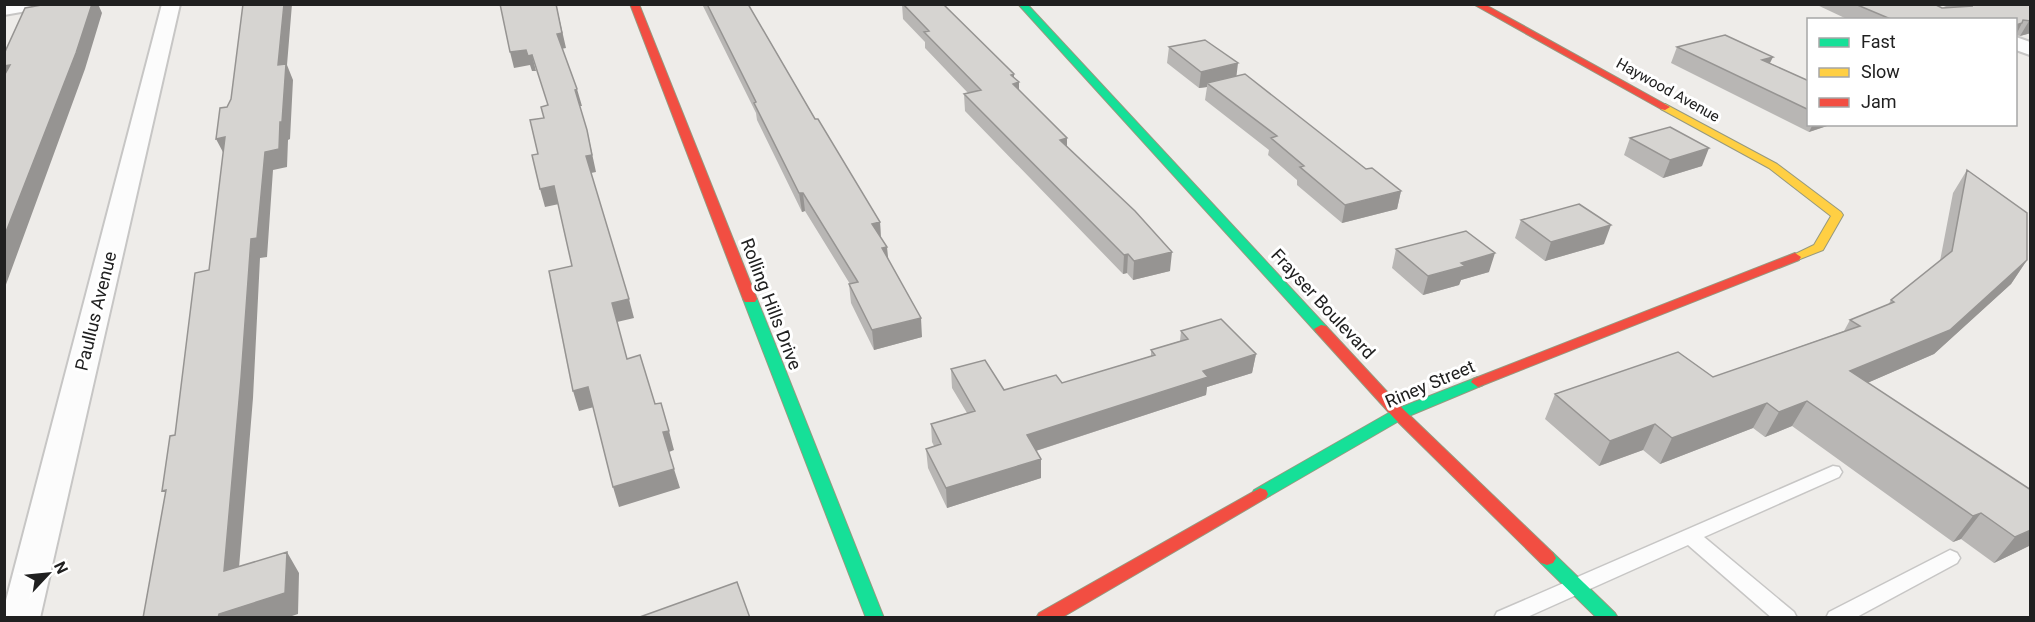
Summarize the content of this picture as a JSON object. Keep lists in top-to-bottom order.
{
  "streets": {
    "street": [
      "Haywood Avenue",
      "Rolling Hills Drive",
      "Frayser Boulevard",
      "Paullus Avenue",
      "Riney Street"
    ]
  },
  "crossings": [
    ["Haywood Avenue", "Riney Street"],
    ["Frayser Boulevard", "Riney Street"]
  ],
  "legend": ["Fast", "Slow", "Jam"],
  "north": "top right"
}
